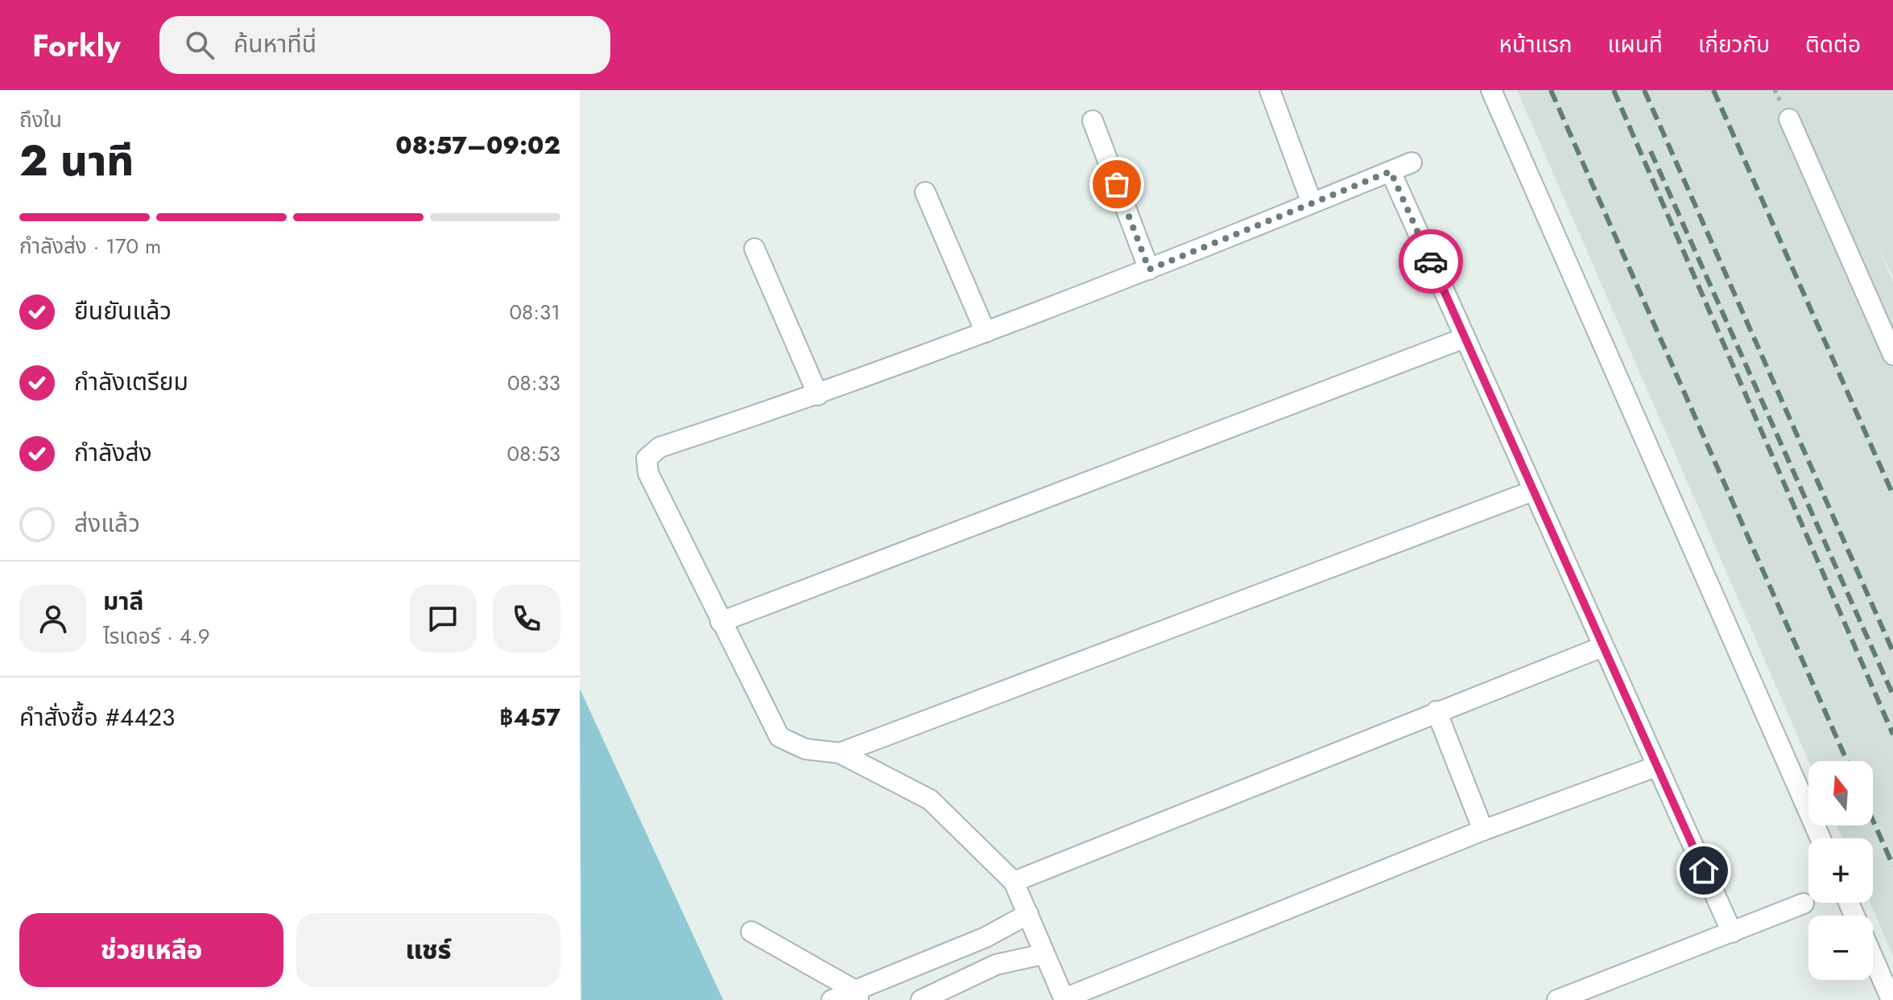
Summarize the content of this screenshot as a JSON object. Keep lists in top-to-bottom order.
{
  "north": "top",
  "page": {
    "header": "Forkly",
    "search": "ค้นหาที่นี่",
    "nav": [
      "หน้าแรก",
      "แผนที่",
      "เกี่ยวกับ",
      "ติดต่อ"
    ],
    "heading": ["2 นาที", "ถึงใน", "08:57–09:02"],
    "panel": [
      "มาลี",
      "ไรเดอร์ · 4.9",
      "คำสั่งซื้อ #4423",
      "฿457"
    ],
    "bar": "กำลังส่ง · 170 m",
    "list": [
      ["ยืนยันแล้ว", "08:31"],
      ["กำลังเตรียม", "08:33"],
      ["กำลังส่ง", "08:53"],
      "ส่งแล้ว"
    ],
    "map_buttons": ["+", "−"],
    "buttons": ["ช่วยเหลือ", "แชร์"]
  }
}
